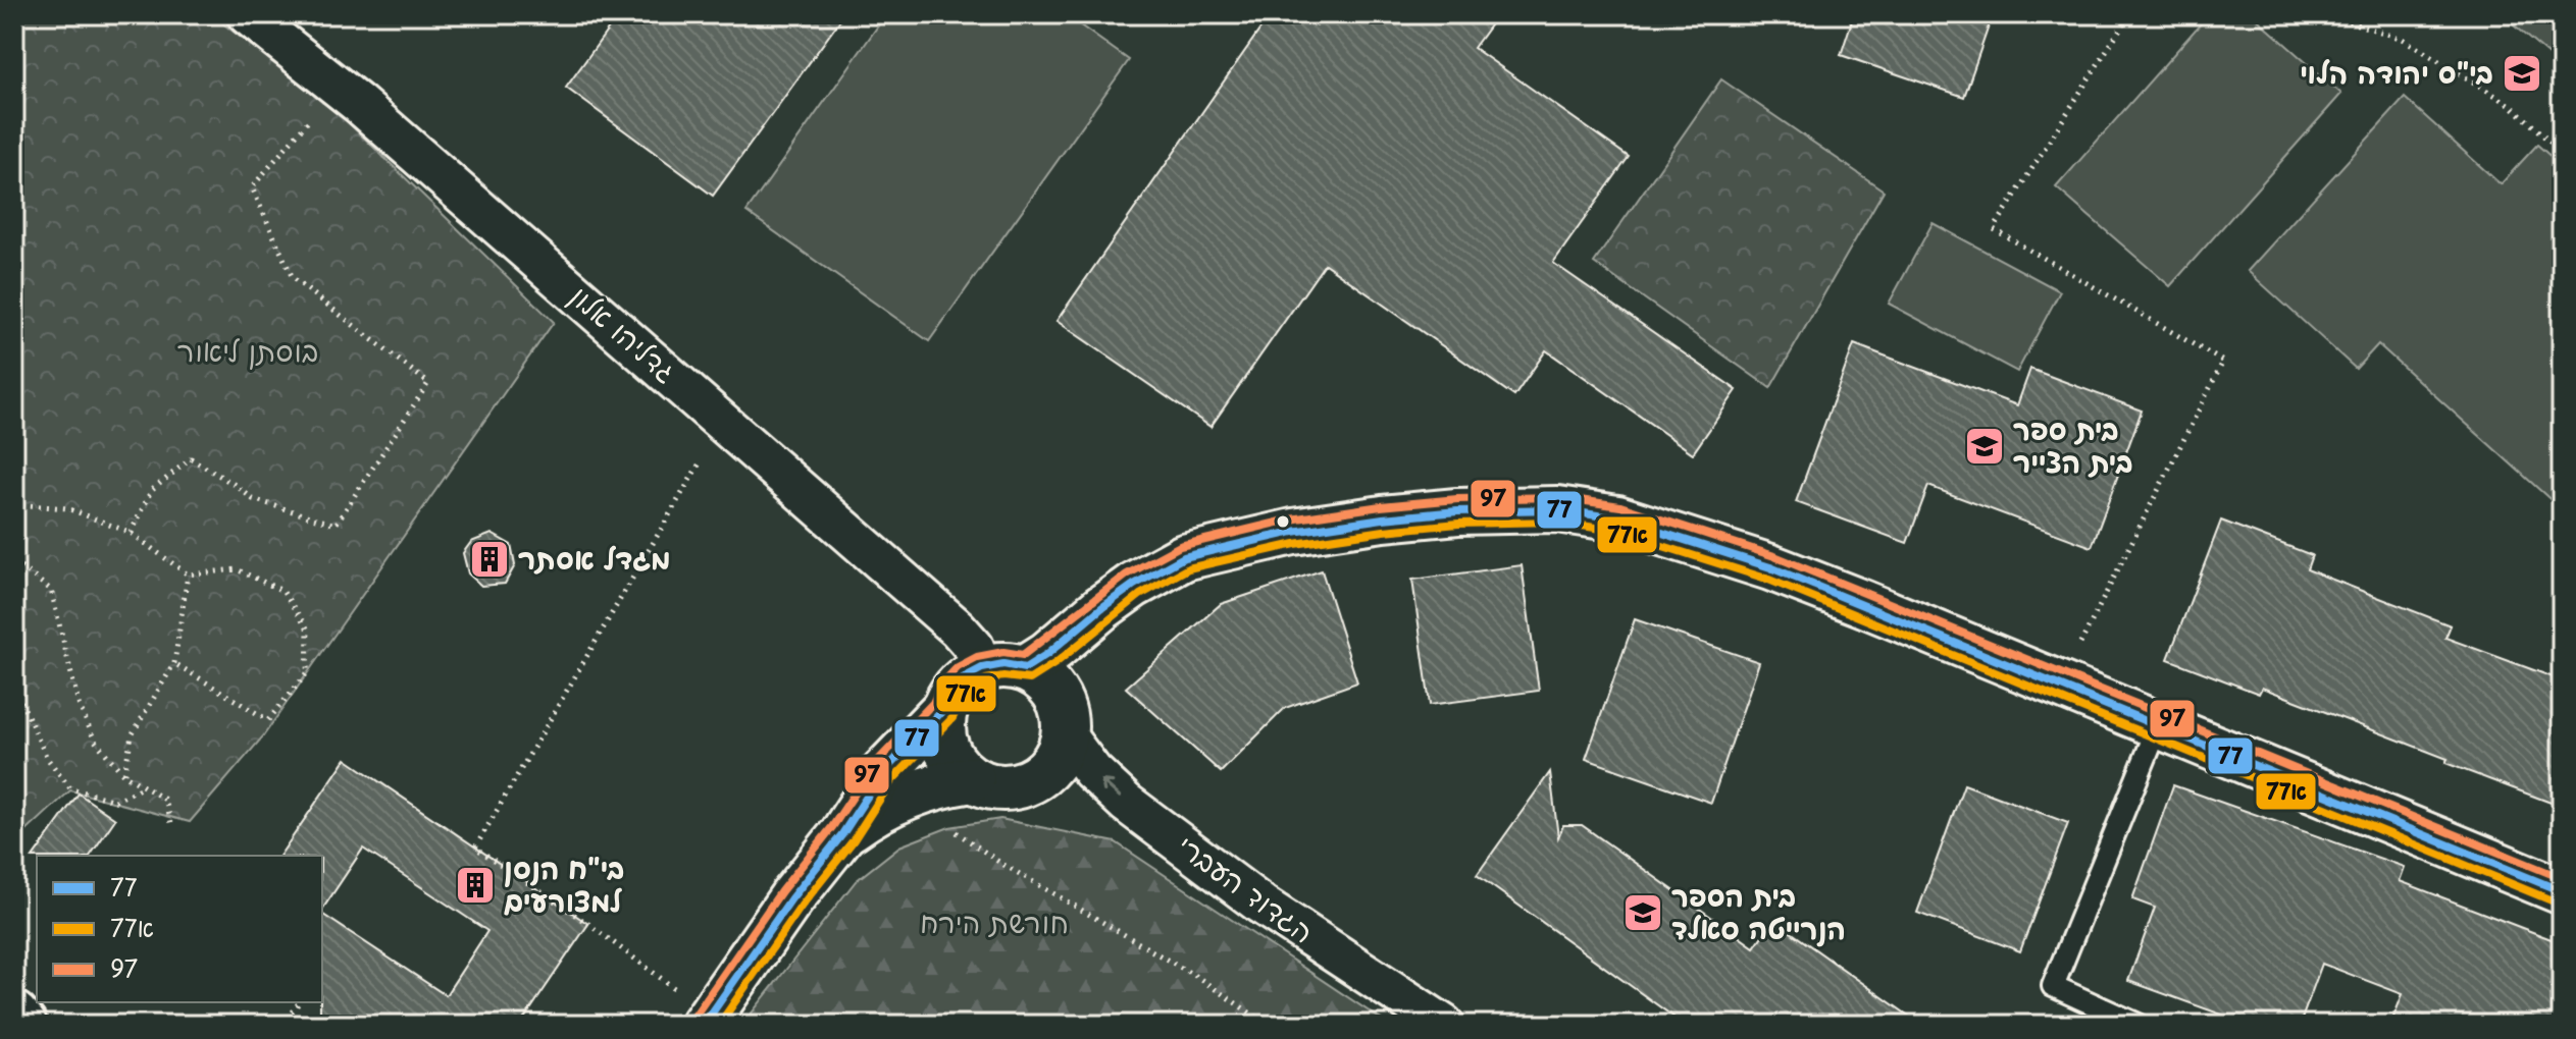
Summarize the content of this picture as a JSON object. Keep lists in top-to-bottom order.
{
  "streets": {
    "street": ["גדליהו אלון", "הגדוד העברי"]
  },
  "crossings": [
    ["גדליהו אלון", "הגדוד העברי"]
  ],
  "one_way": ["הגדוד העברי"],
  "parks": ["בוסתן ליאור", "חורשת הירח"],
  "places": {
    "school or university": ["בי\"ס יהודה הלוי", "בית ספר בית הצייר", "בית הספר הנרייטה סאלד"],
    "building": ["מגדל אסתר", "בי\"ח הנסן למצורעים"]
  },
  "lines": ["transit line 97", "transit line 77", "transit line 77א"],
  "legend": ["77", "77א", "97"]
}
